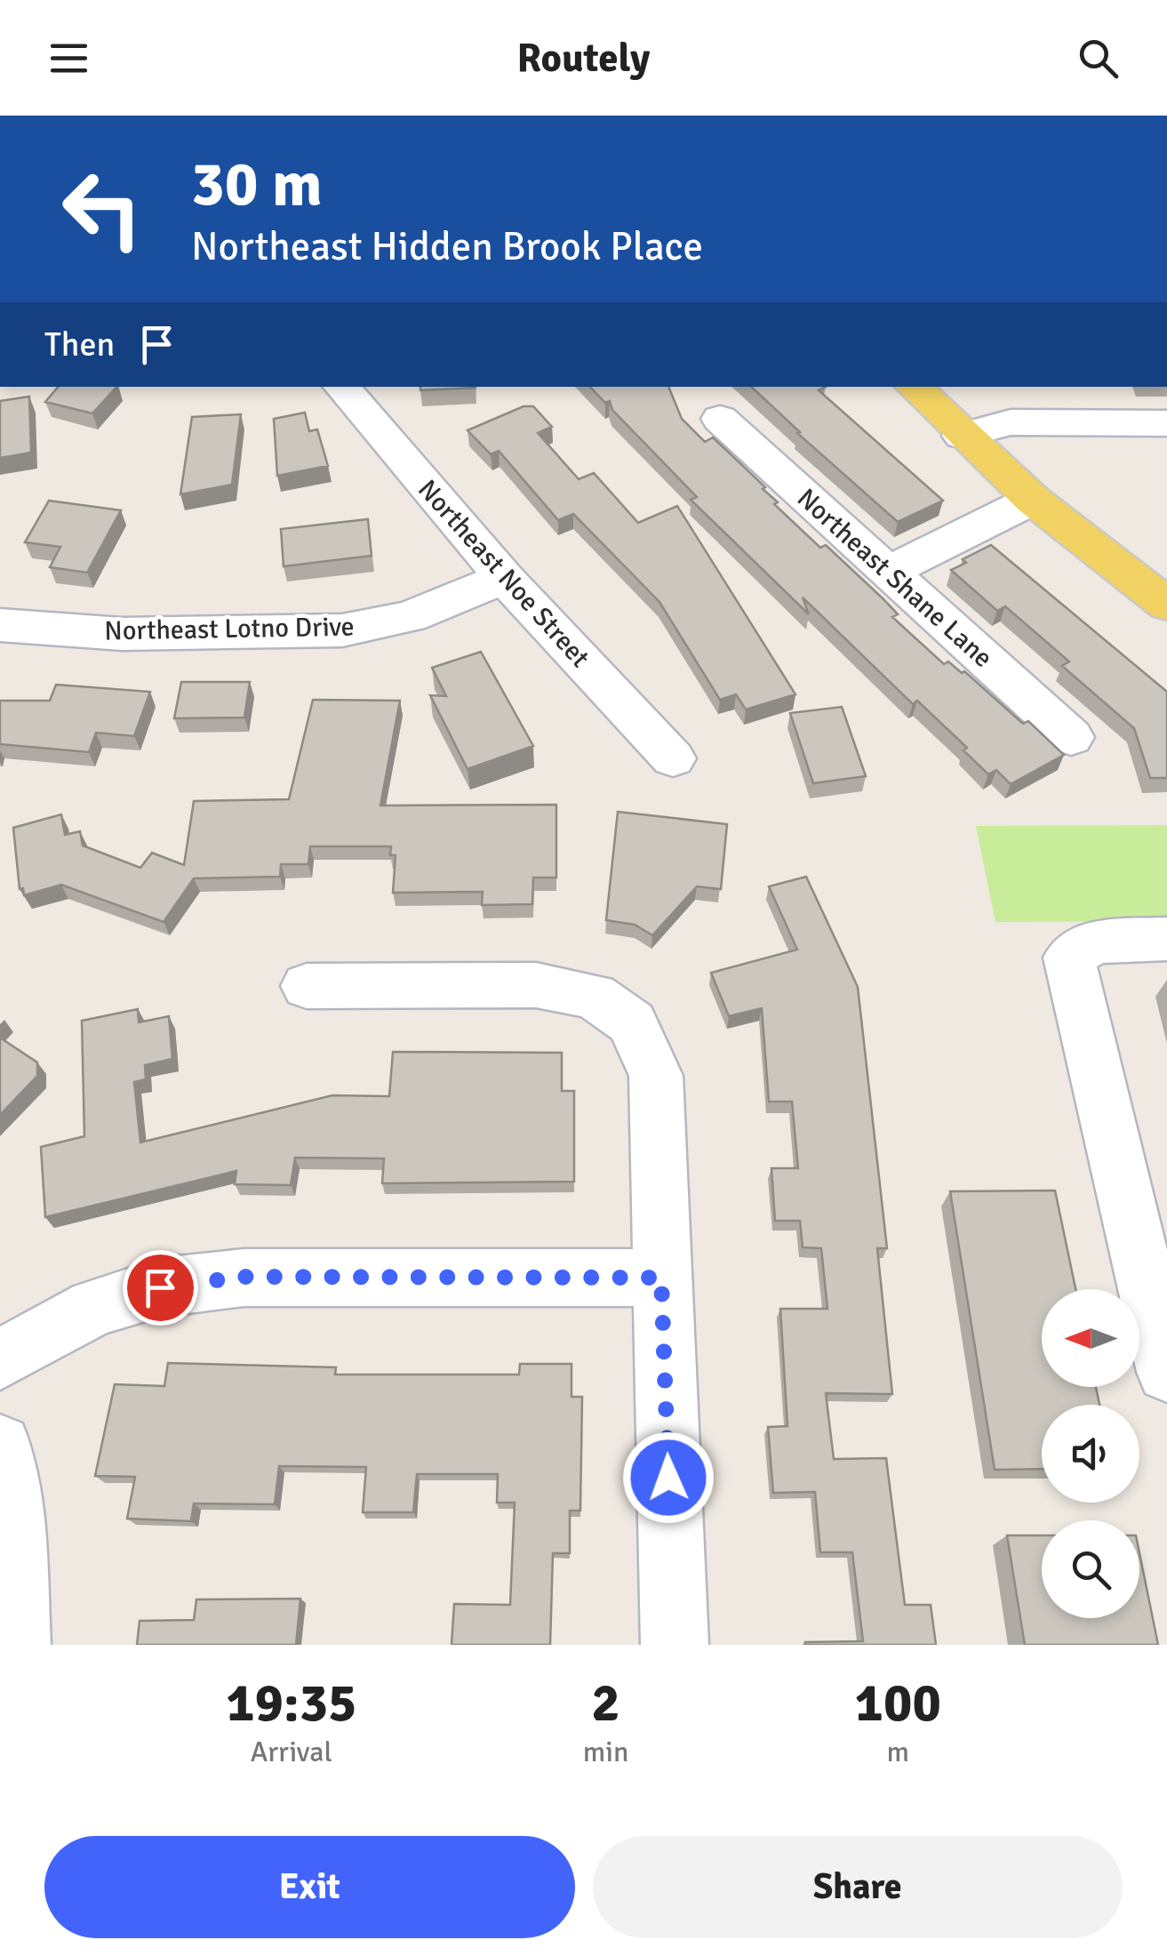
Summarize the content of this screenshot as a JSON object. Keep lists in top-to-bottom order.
{
  "streets": {
    "street": ["Northeast Noe Street", "Northeast Shane Lane", "Northeast Lotno Drive"]
  },
  "crossings": [
    ["Northeast Noe Street", "Northeast Lotno Drive"]
  ],
  "north": "left",
  "page": {
    "header": "Routely",
    "turn": ["30 m", "Northeast Hidden Brook Place"],
    "then": "Then",
    "eta": [
      "19:35",
      "Arrival",
      "2",
      "min",
      "100",
      "m"
    ],
    "buttons": ["Exit", "Share"]
  }
}
